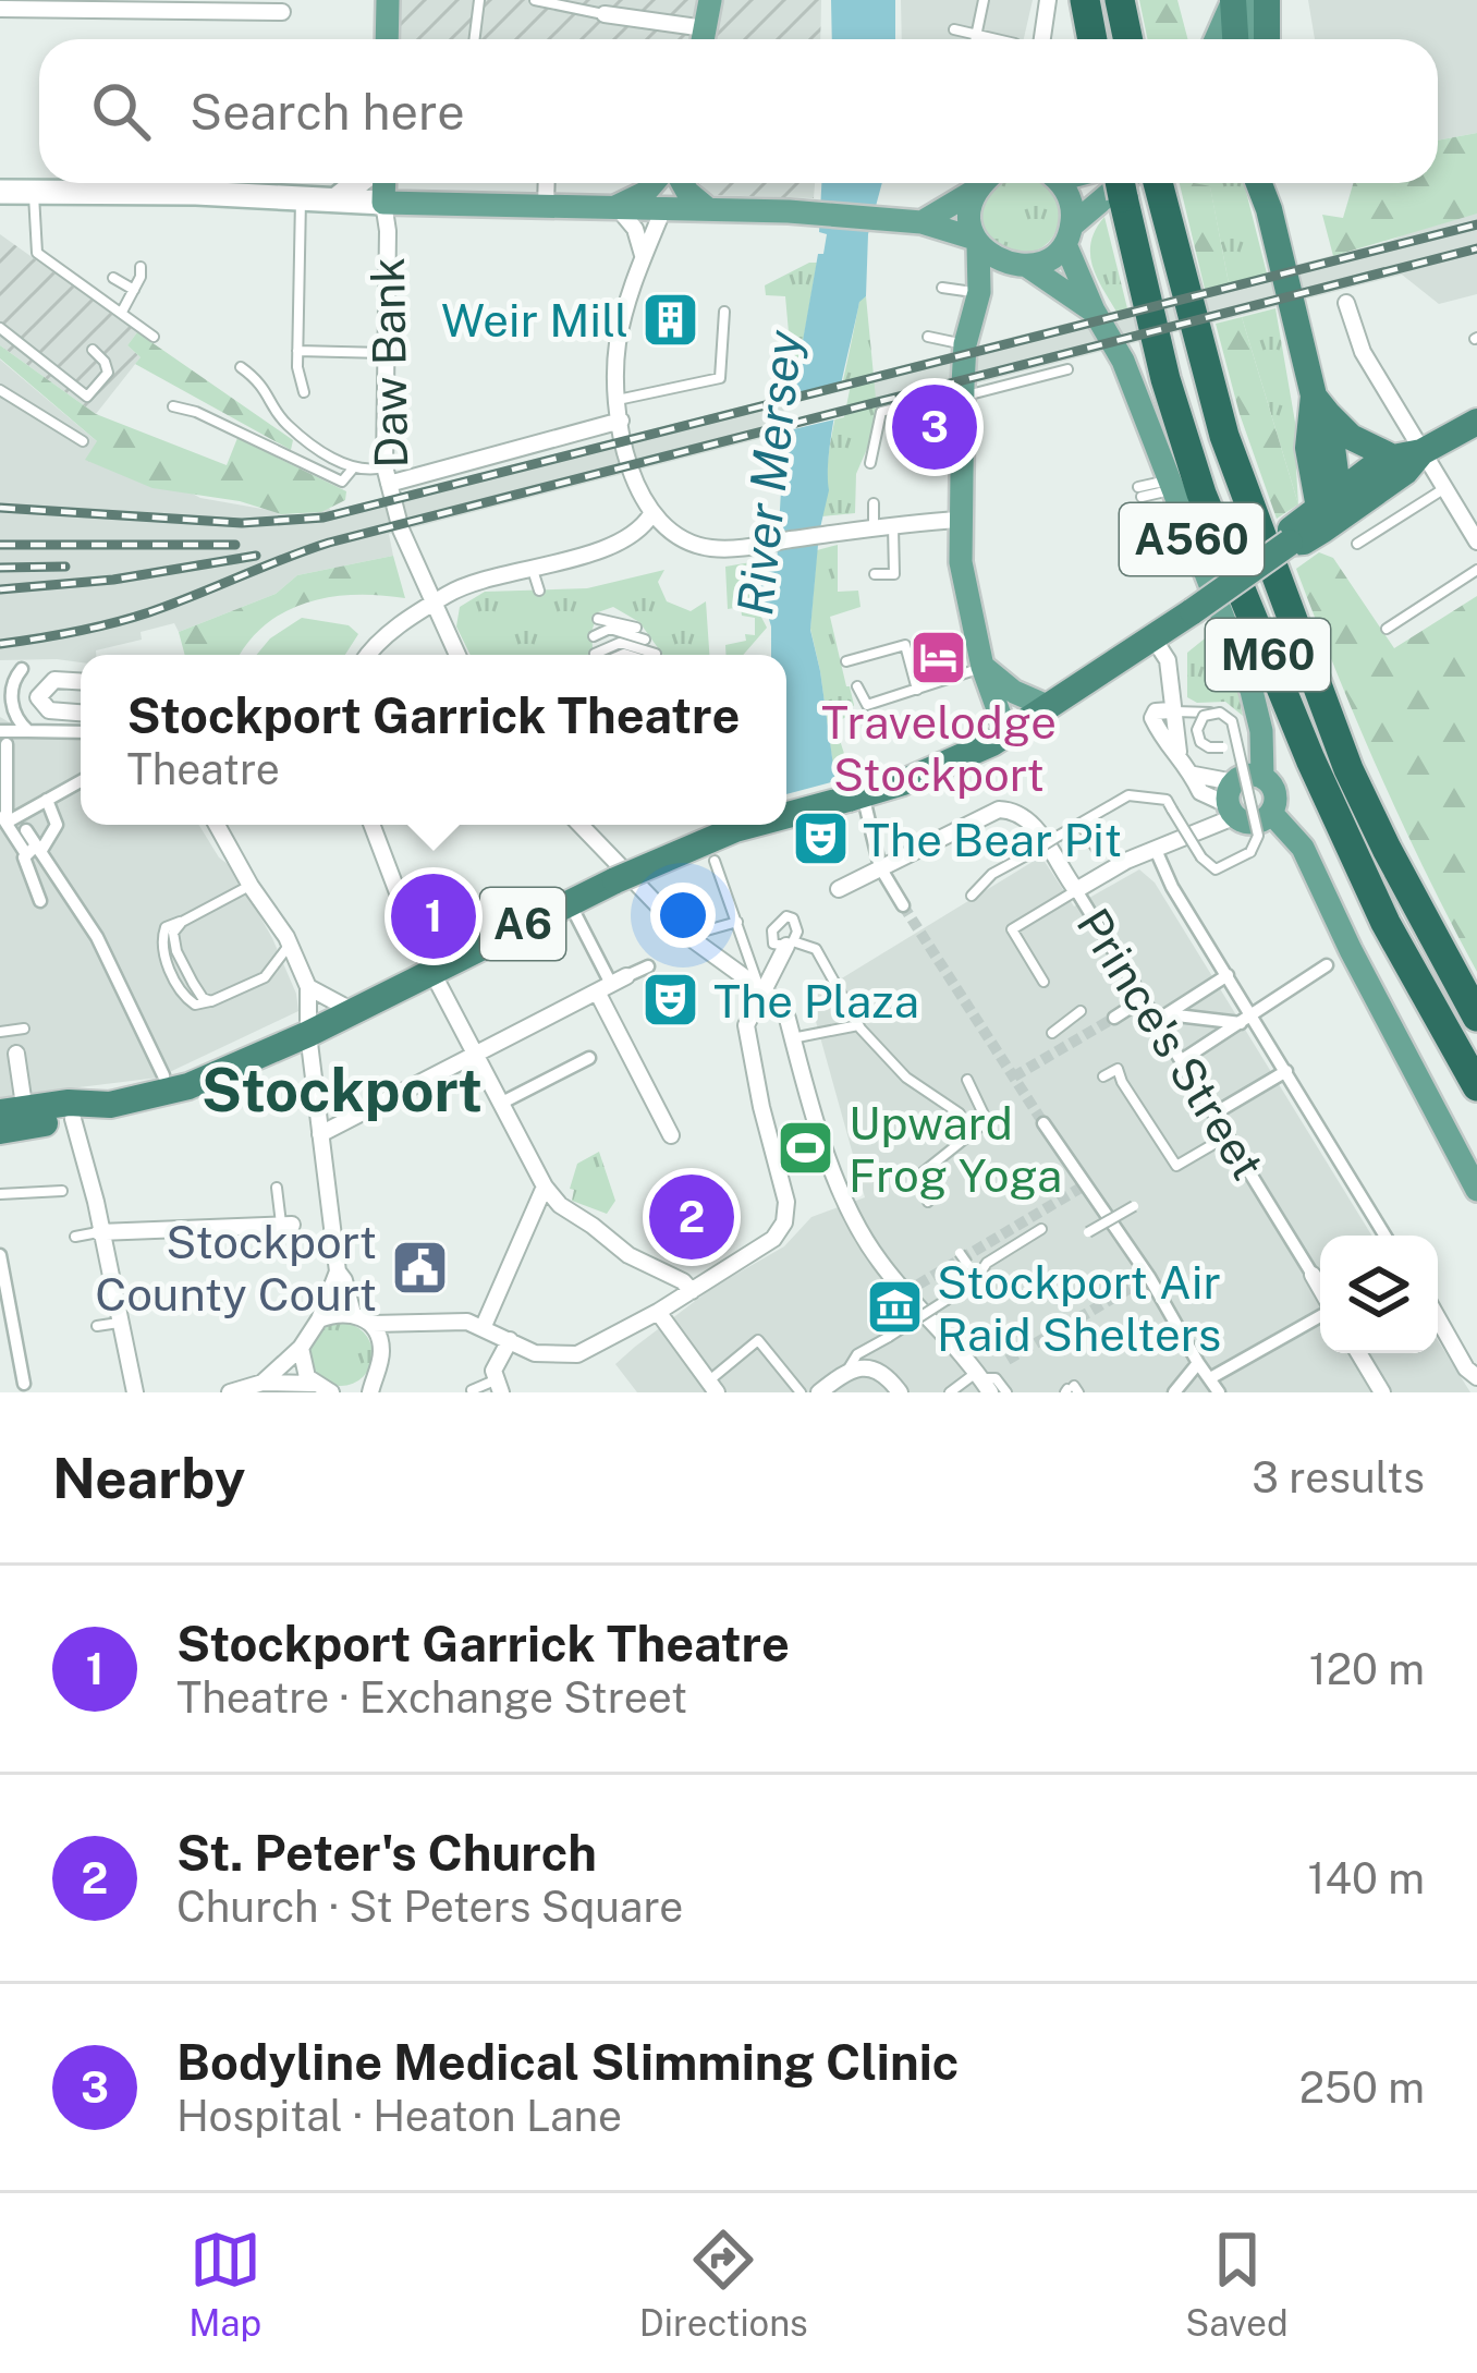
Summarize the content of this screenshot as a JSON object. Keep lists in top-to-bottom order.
{
  "streets": {
    "highway": ["M60", "A6"],
    "main road": ["A560"],
    "street": ["Daw Bank", "Prince's Street"]
  },
  "districts": ["Stockport"],
  "water": ["River Mersey"],
  "places": {
    "building": ["Weir Mill"],
    "hotel": ["Travelodge Stockport"],
    "theatre": ["The Bear Pit", "The Plaza"],
    "sports": ["Upward Frog Yoga"],
    "public building": ["Stockport County Court"],
    "museum": ["Stockport Air Raid Shelters"]
  },
  "page": {
    "search": "Search here",
    "pins": ["3", "1", "2"],
    "popup": ["Stockport Garrick Theatre", "Theatre"],
    "heading": ["Nearby", "3 results"],
    "list": [
      {
        "mark": "1",
        "name": "Stockport Garrick Theatre",
        "note": "Theatre · Exchange Street",
        "value": "120 m"
      },
      {
        "mark": "2",
        "name": "St. Peter's Church",
        "note": "Church · St Peters Square",
        "value": "140 m"
      },
      {
        "mark": "3",
        "name": "Bodyline Medical Slimming Clinic",
        "note": "Hospital · Heaton Lane",
        "value": "250 m"
      }
    ],
    "nav": ["Map", "Directions", "Saved"]
  }
}
